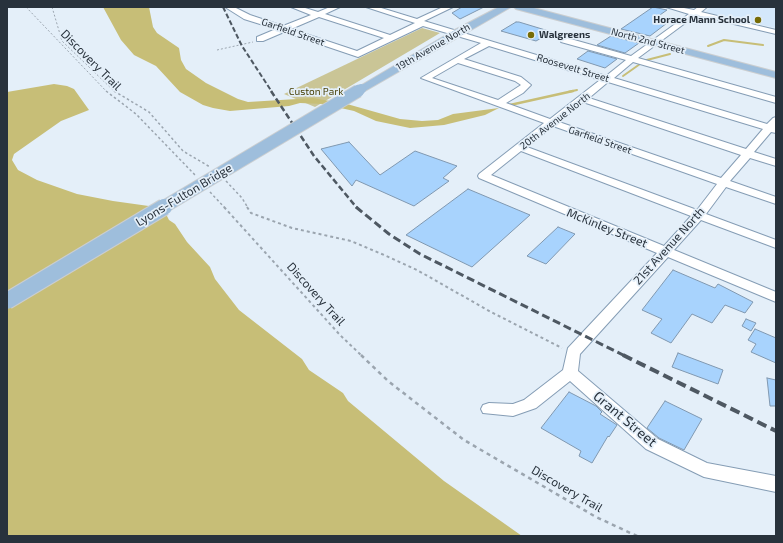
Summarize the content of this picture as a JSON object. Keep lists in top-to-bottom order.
{
  "streets": {
    "main road": ["North 2nd Street", "19th Avenue North", "Lyons-Fulton Bridge"],
    "street": [
      "Garfield Street",
      "Roosevelt Street",
      "20th Avenue North",
      "McKinley Street",
      "21st Avenue North",
      "Grant Street"
    ],
    "path": ["Discovery Trail"]
  },
  "crossings": [
    ["Garfield Street", "20th Avenue North"],
    ["Garfield Street", "21st Avenue North"],
    ["North 2nd Street", "20th Avenue North"],
    ["19th Avenue North", "Roosevelt Street"],
    ["19th Avenue North", "Lyons-Fulton Bridge"],
    ["Roosevelt Street", "20th Avenue North"],
    ["Roosevelt Street", "21st Avenue North"],
    ["20th Avenue North", "McKinley Street"],
    ["McKinley Street", "21st Avenue North"]
  ],
  "parks": ["Custon Park"],
  "places": ["Horace Mann School", "Walgreens"]
}
